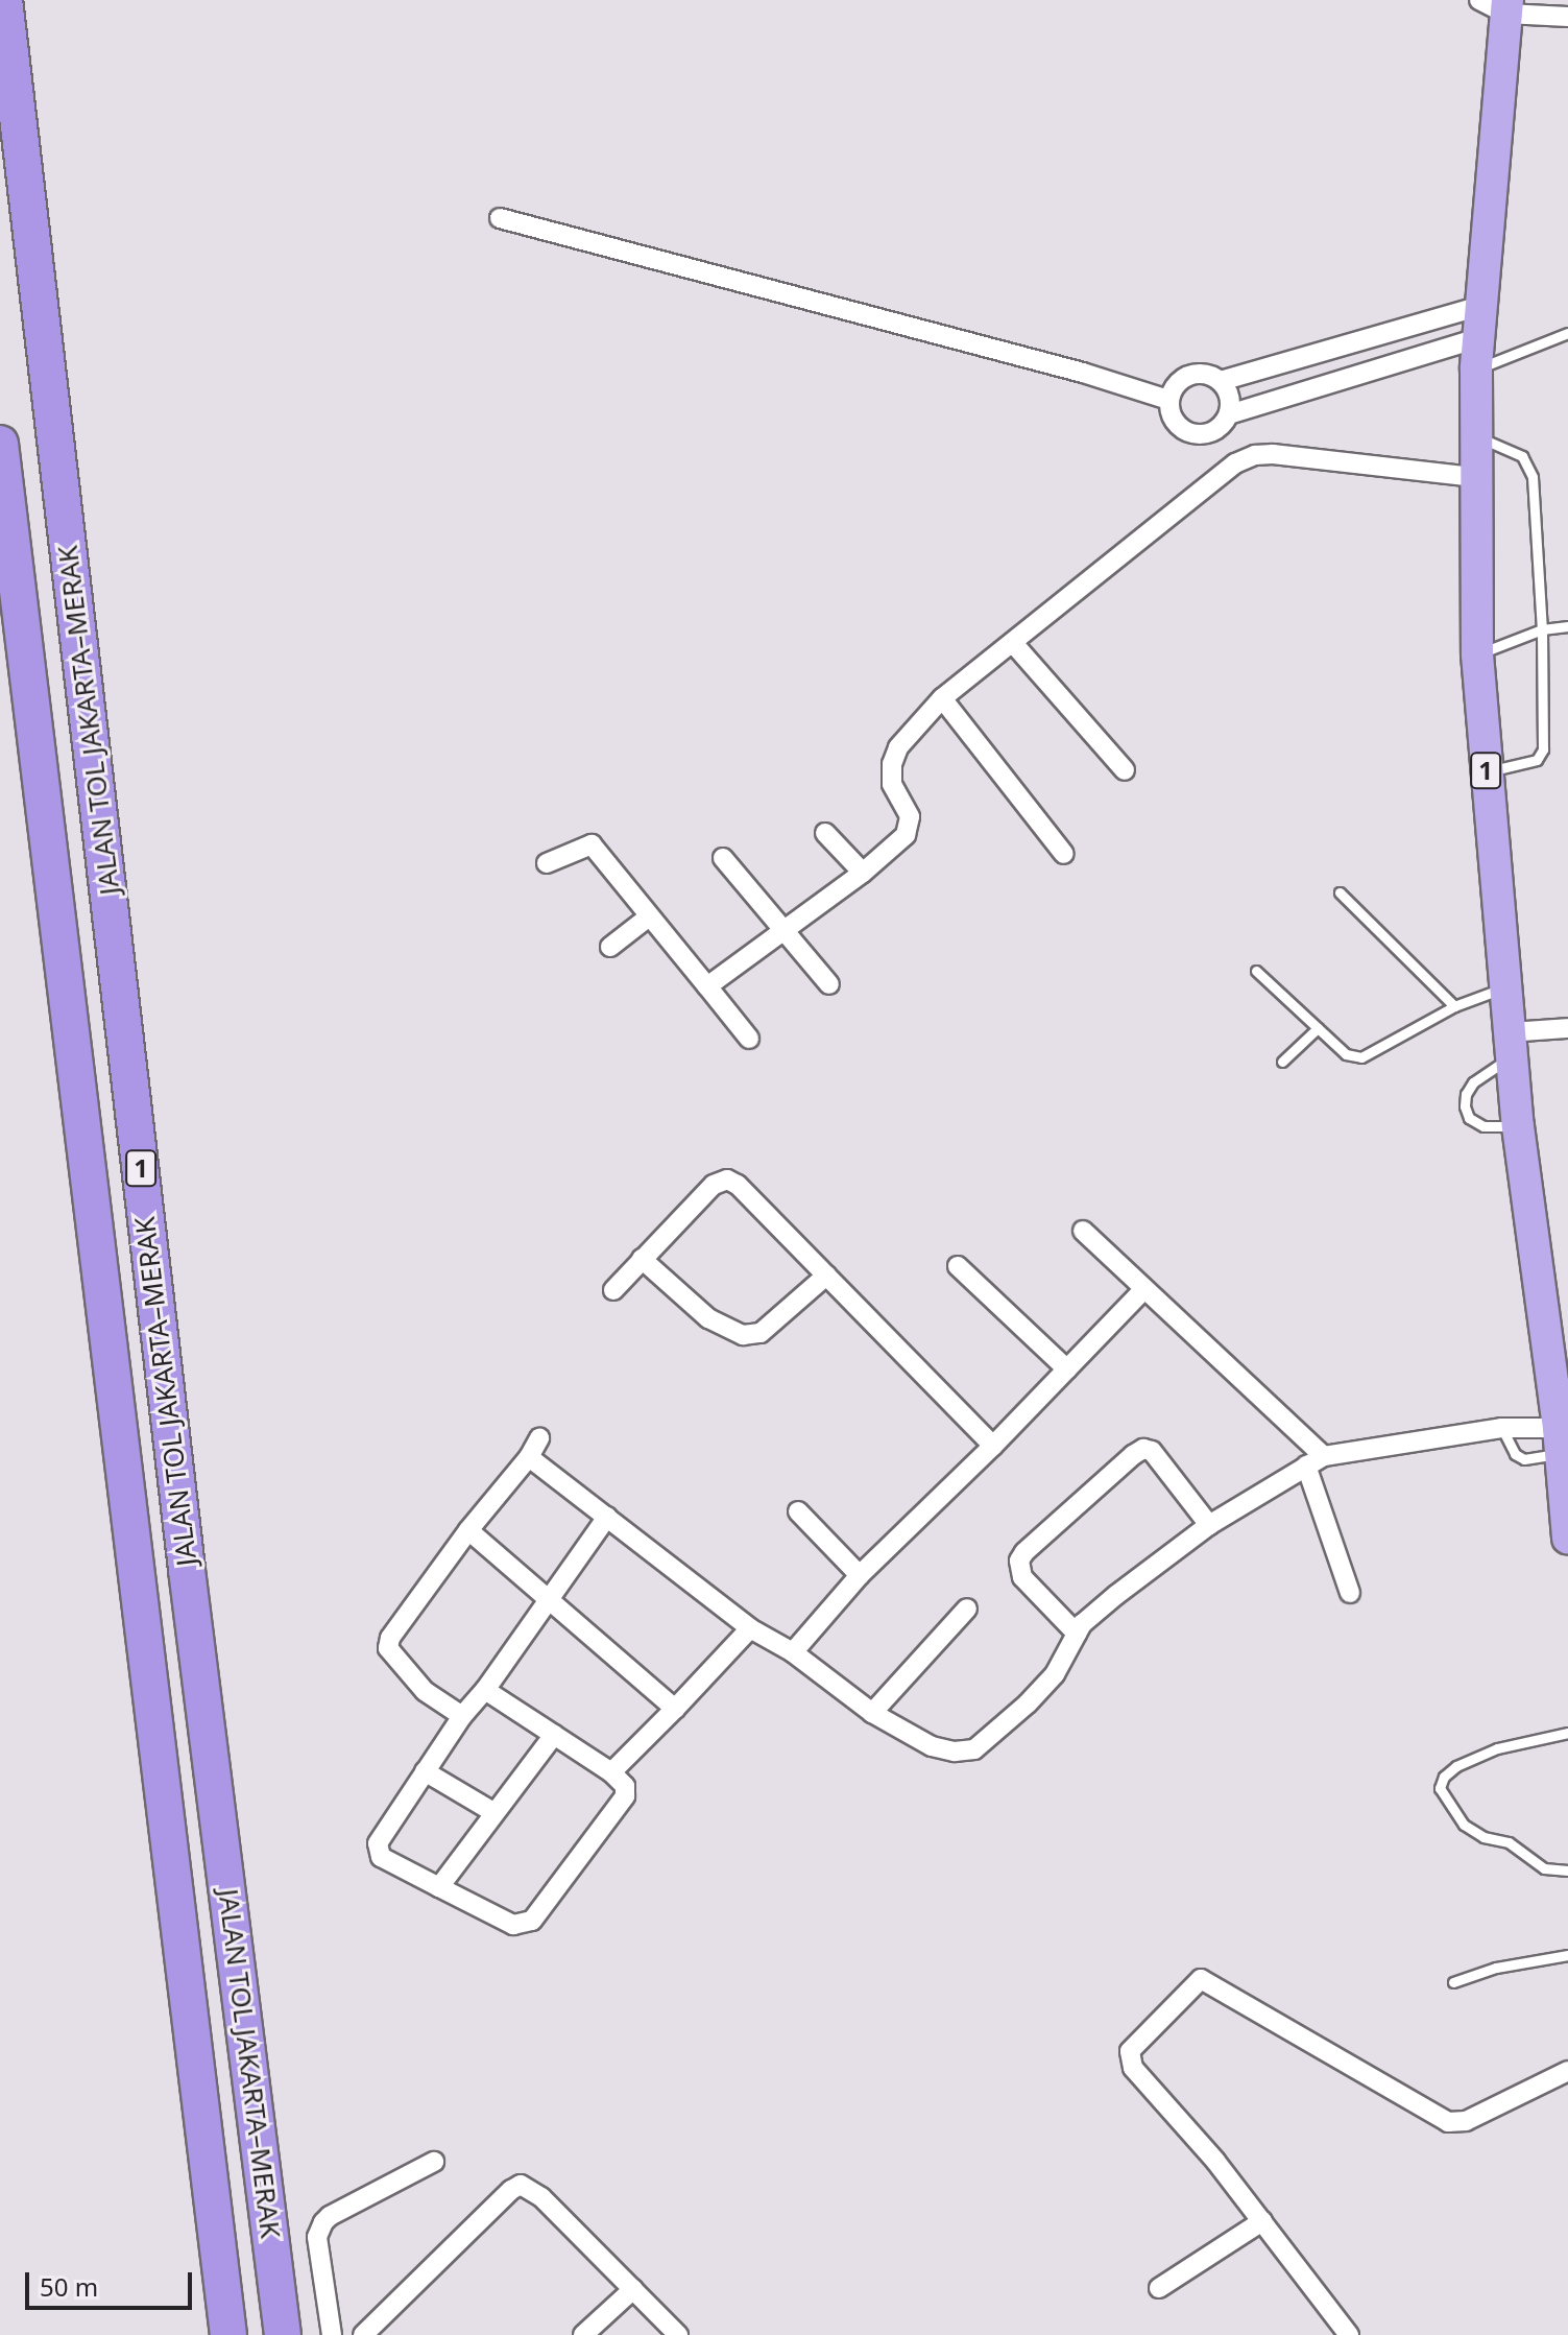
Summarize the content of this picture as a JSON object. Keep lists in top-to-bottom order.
{
  "streets": {
    "highway": ["JALAN TOL JAKARTA–MERAK", "1"]
  },
  "scale_bar": "50 m"
}
